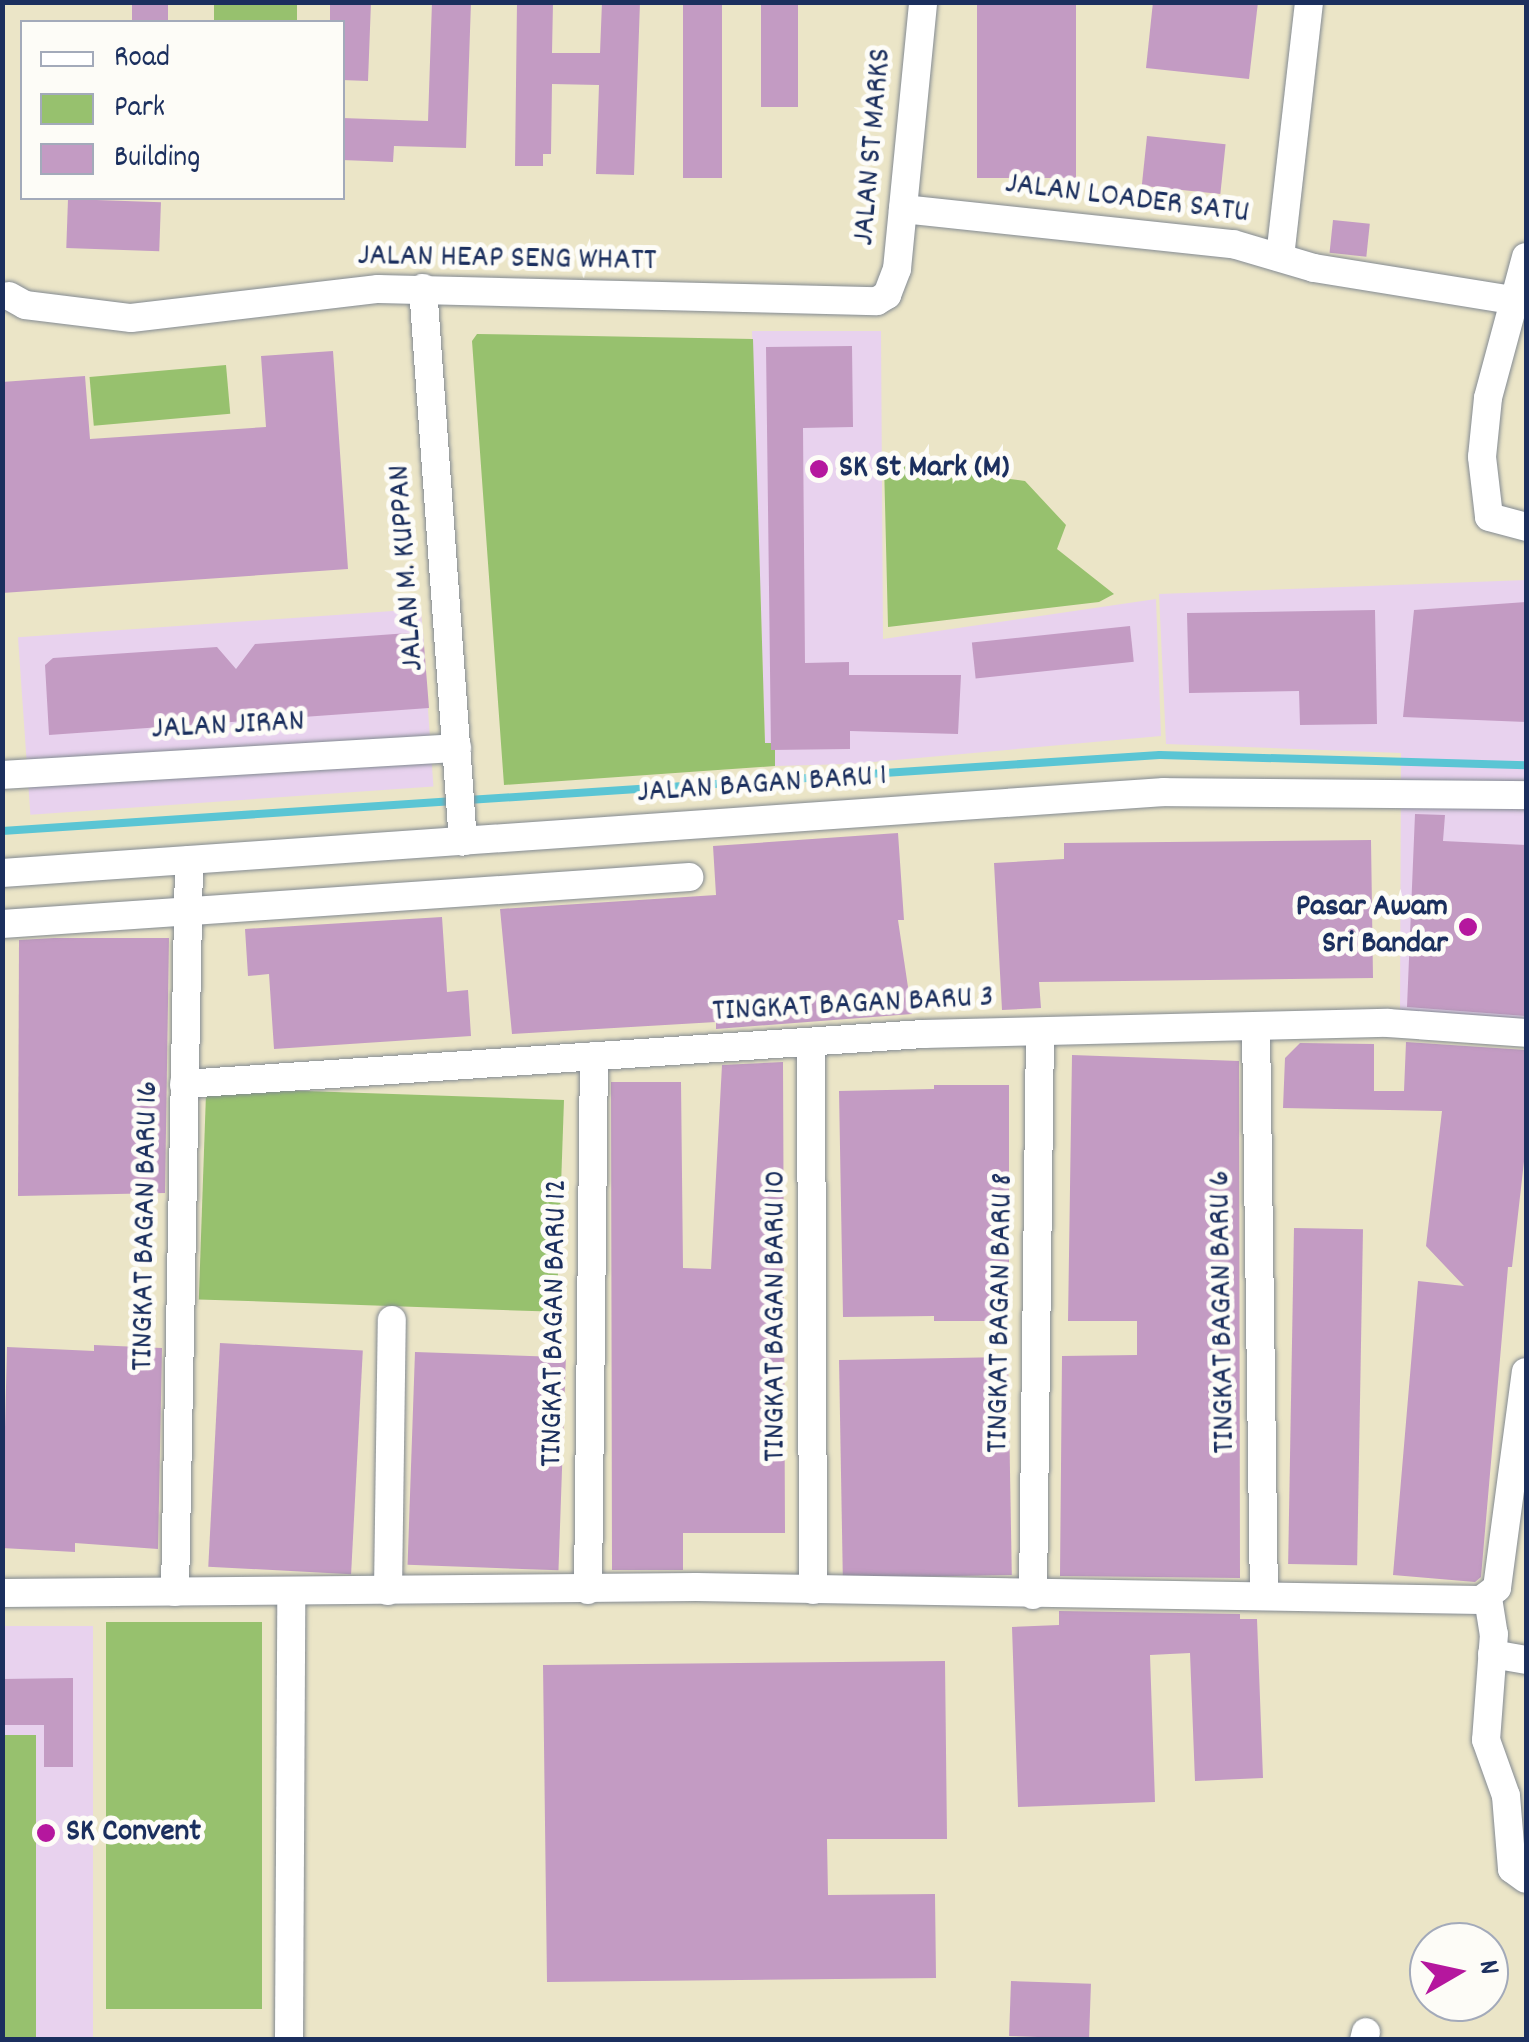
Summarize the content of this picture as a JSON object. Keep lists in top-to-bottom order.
{
  "streets": {
    "street": [
      "JALAN ST MARKS",
      "JALAN LOADER SATU",
      "JALAN HEAP SENG WHATT",
      "JALAN M. KUPPAN",
      "JALAN JIRAN",
      "JALAN BAGAN BARU 1",
      "TINGKAT BAGAN BARU 3",
      "TINGKAT BAGAN BARU 16",
      "TINGKAT BAGAN BARU 6",
      "TINGKAT BAGAN BARU 8",
      "TINGKAT BAGAN BARU 10",
      "TINGKAT BAGAN BARU 12"
    ]
  },
  "crossings": [
    ["JALAN ST MARKS", "JALAN LOADER SATU"],
    ["JALAN ST MARKS", "JALAN HEAP SENG WHATT"],
    ["JALAN HEAP SENG WHATT", "JALAN M. KUPPAN"],
    ["JALAN M. KUPPAN", "JALAN JIRAN"],
    ["JALAN M. KUPPAN", "JALAN BAGAN BARU 1"],
    ["JALAN BAGAN BARU 1", "TINGKAT BAGAN BARU 16"],
    ["TINGKAT BAGAN BARU 3", "TINGKAT BAGAN BARU 16"],
    ["TINGKAT BAGAN BARU 3", "TINGKAT BAGAN BARU 6"],
    ["TINGKAT BAGAN BARU 3", "TINGKAT BAGAN BARU 8"],
    ["TINGKAT BAGAN BARU 3", "TINGKAT BAGAN BARU 10"],
    ["TINGKAT BAGAN BARU 3", "TINGKAT BAGAN BARU 12"]
  ],
  "places": ["SK St Mark (M)", "Pasar Awam Sri Bandar", "SK Convent"],
  "legend": ["Road", "Park", "Building"],
  "north": "right"
}
